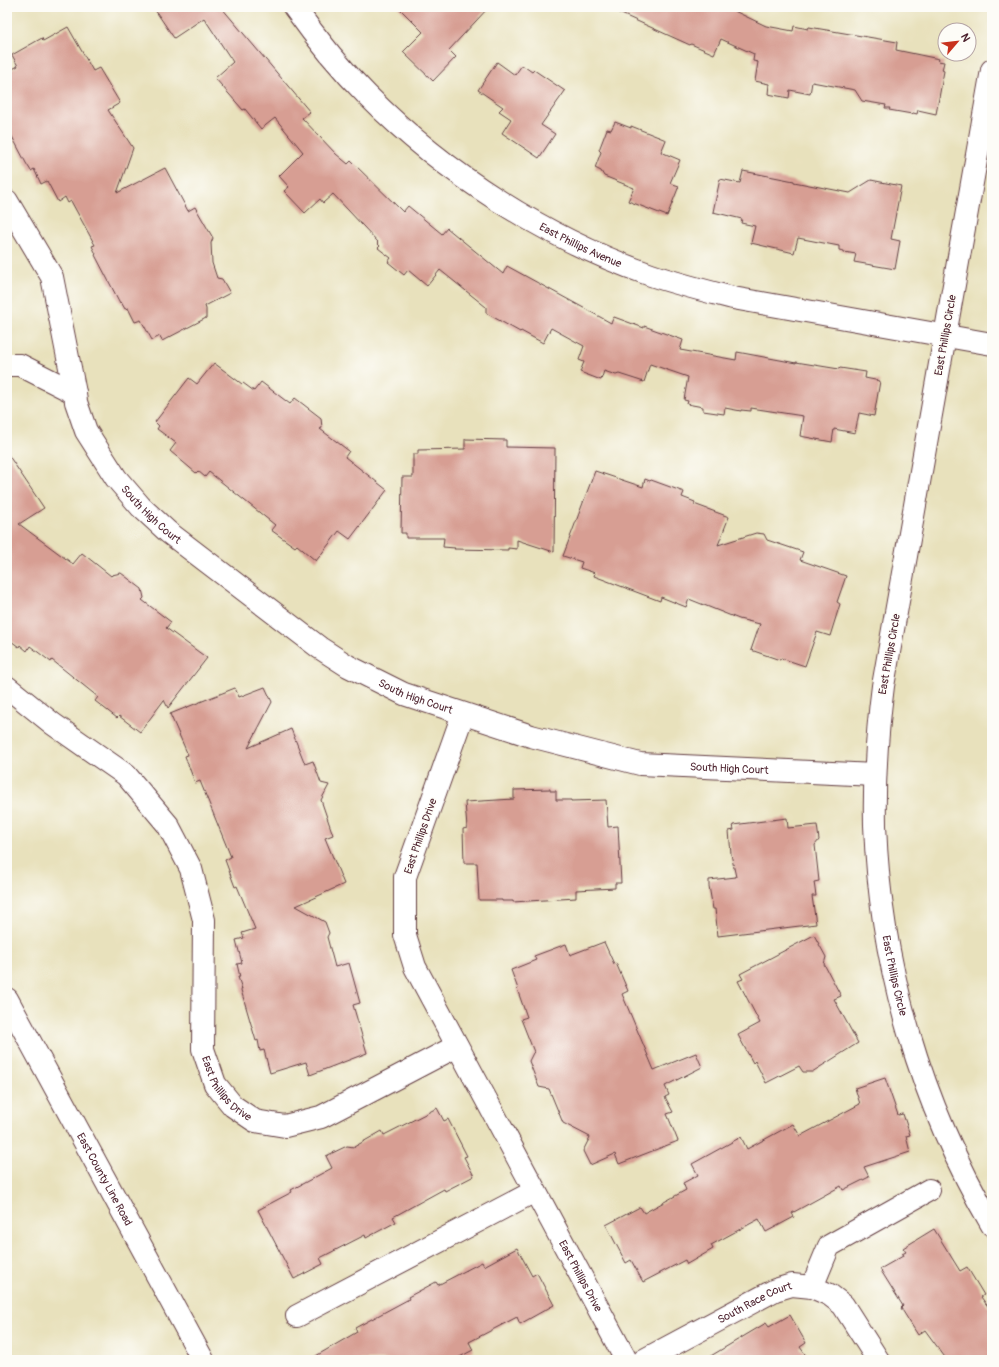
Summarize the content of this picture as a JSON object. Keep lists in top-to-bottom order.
{
  "streets": {
    "street": [
      "East Phillips Avenue",
      "East Phillips Circle",
      "South High Court",
      "East Phillips Drive",
      "East County Line Road",
      "South Race Court"
    ]
  },
  "crossings": [
    ["East Phillips Avenue", "East Phillips Circle"],
    ["East Phillips Circle", "South High Court"],
    ["South High Court", "East Phillips Drive"]
  ],
  "north": "top right"
}
